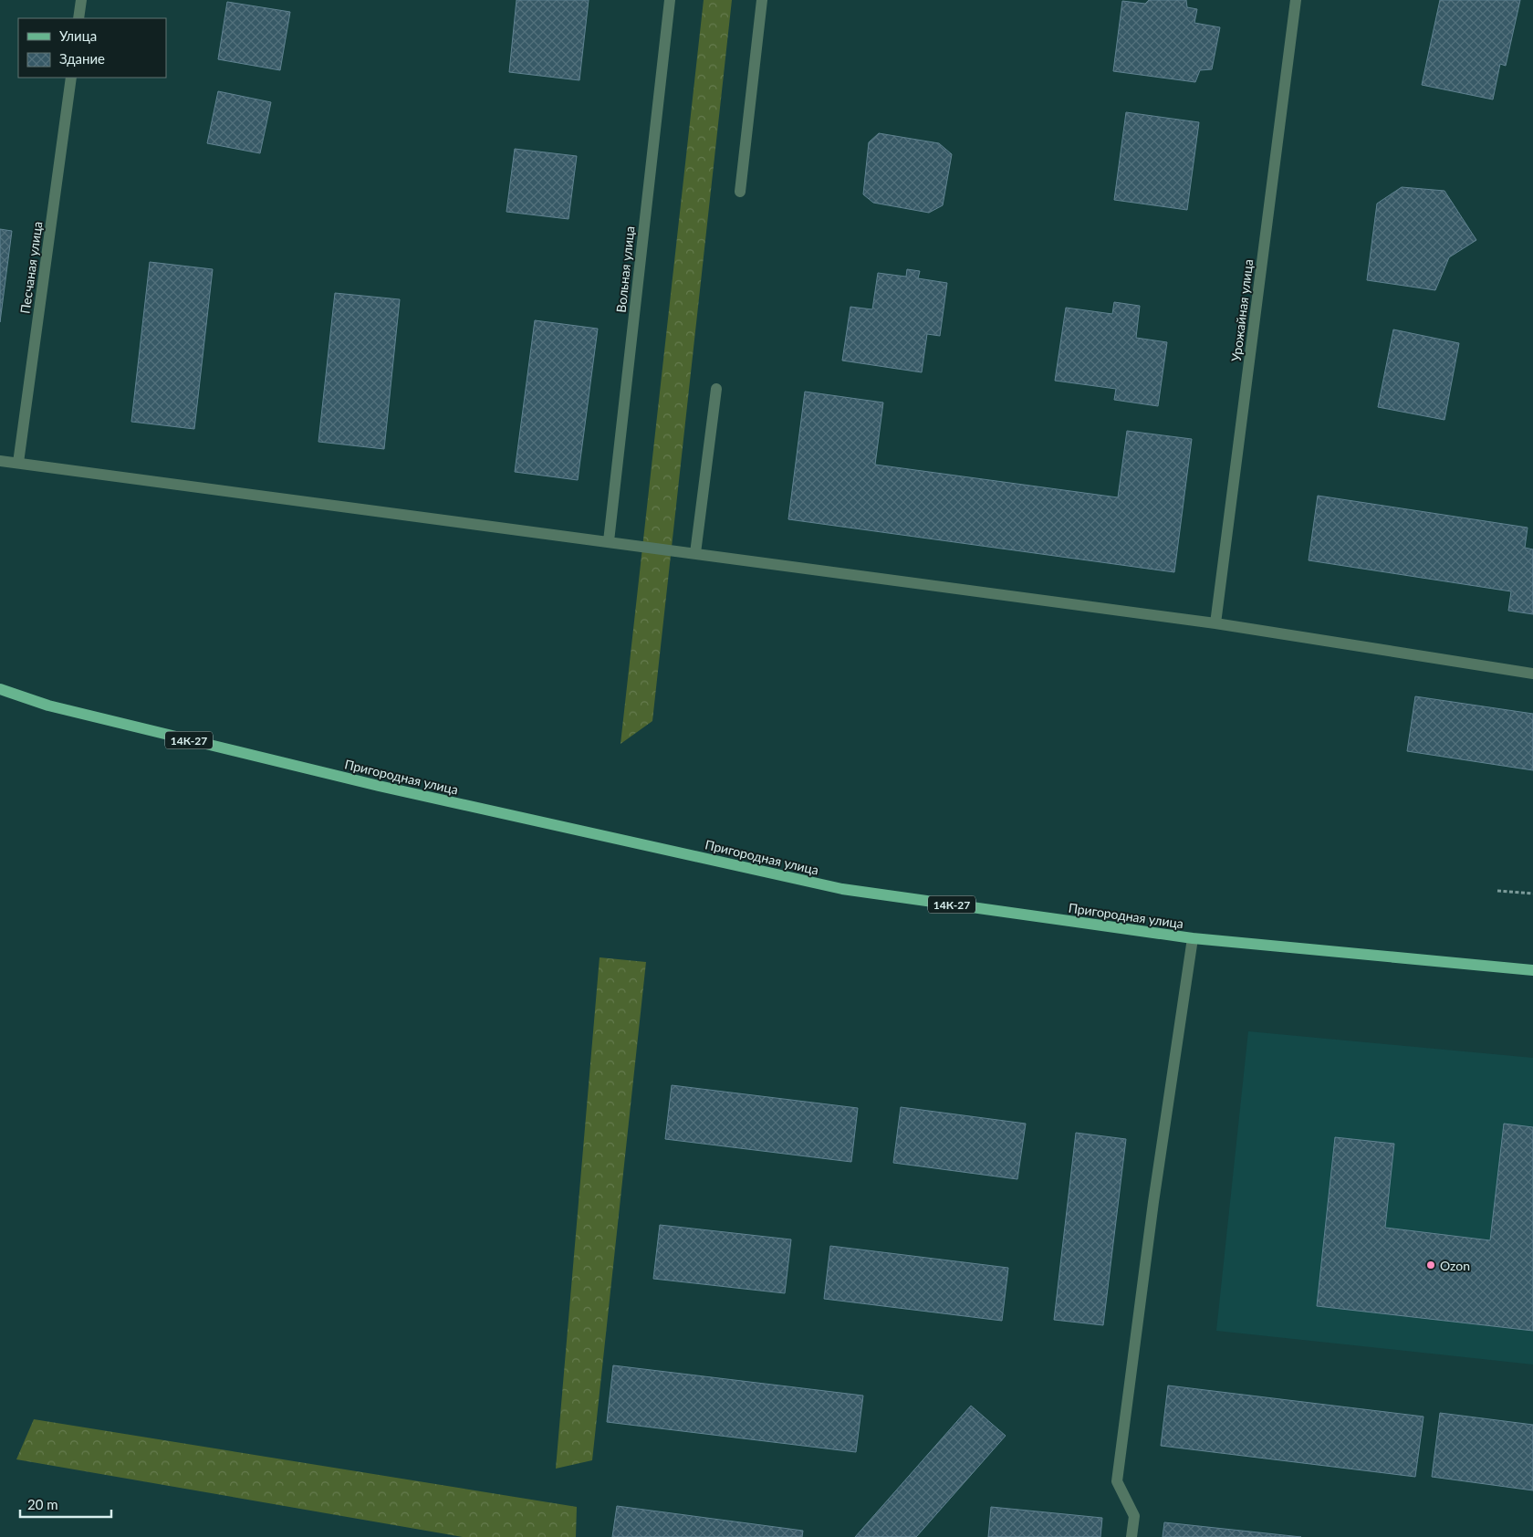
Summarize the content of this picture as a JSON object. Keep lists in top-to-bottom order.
{
  "streets": {
    "main road": ["14К-27", "Пригородная улица"],
    "street": ["Песчаная улица", "Вольная улица", "Урожайная улица"]
  },
  "places": ["Ozon"],
  "legend": ["Улица", "Здание"],
  "scale_bar": "20 m"
}
